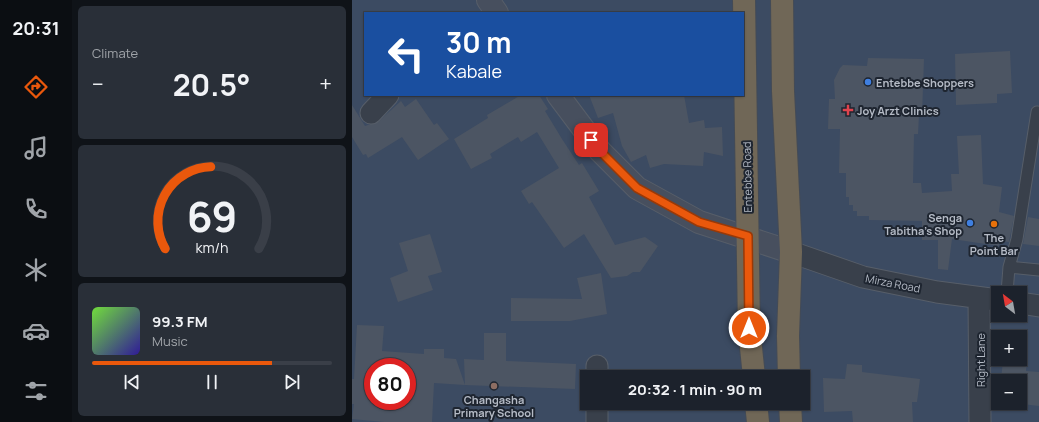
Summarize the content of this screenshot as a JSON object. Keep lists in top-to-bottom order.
{
  "streets": {
    "highway": ["Entebbe Road"],
    "street": ["Mirza Road", "Right Lane"]
  },
  "crossings": [
    ["Mirza Road", "Right Lane"]
  ],
  "places": {
    "other": [
      "Entebbe Shoppers",
      "Senga Tabitha's Shop",
      "The Point Bar",
      "Changasha Primary School"
    ],
    "health": ["Joy Arzt Clinics"]
  },
  "north": "top left",
  "page": {
    "tabs": "20:31",
    "tile": "Climate",
    "turn": ["30 m", "Kabale"],
    "heat": ["−", "20.5°", "+"],
    "map_buttons": ["+", "−"],
    "song": ["99.3 FM", "Music"],
    "limit": "80",
    "trip": "20:32 · 1 min · 90 m",
    "gauge": ["69", "km/h"]
  }
}
